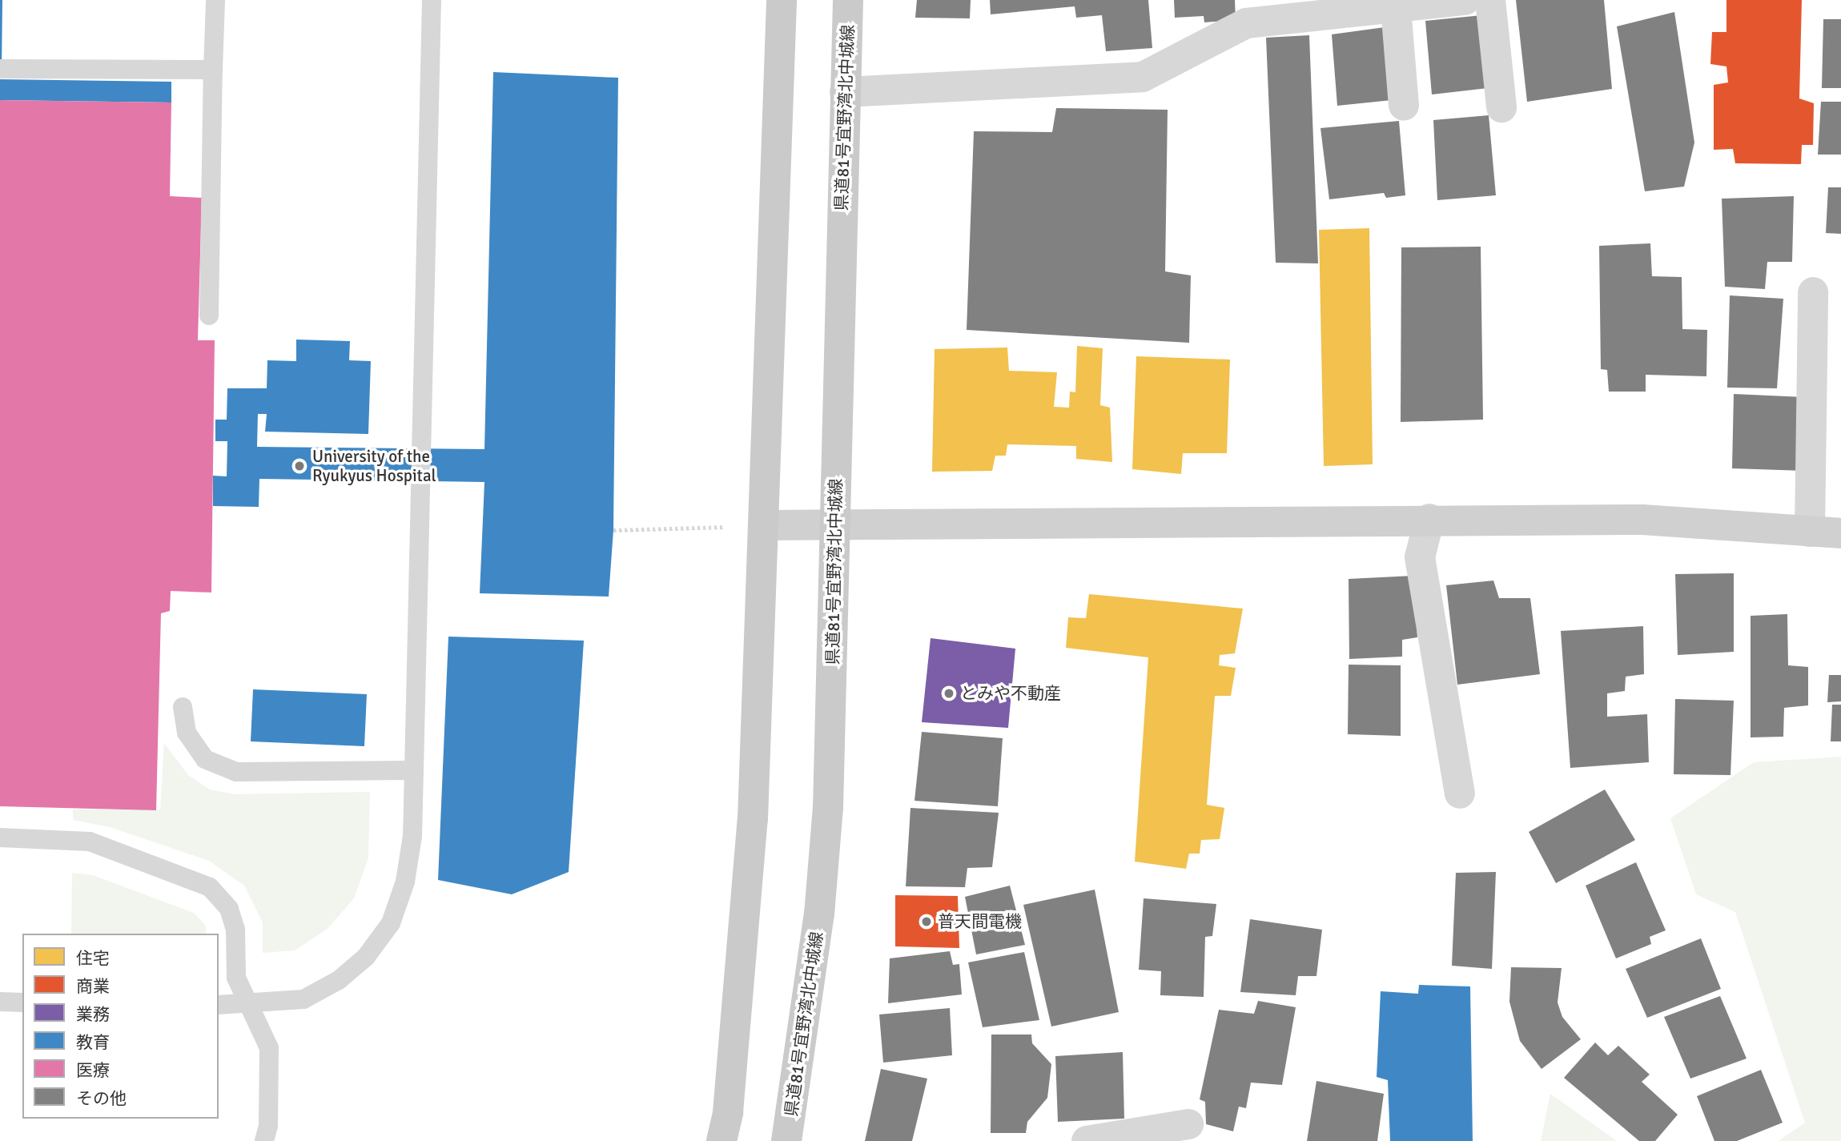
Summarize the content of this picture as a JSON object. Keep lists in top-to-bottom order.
{
  "streets": {
    "main road": ["県道81号宜野湾北中城線"]
  },
  "places": ["University of the Ryukyus Hospital", "とみや不動産", "普天間電機"],
  "legend": [
    "住宅",
    "商業",
    "業務",
    "教育",
    "医療",
    "その他"
  ]
}
